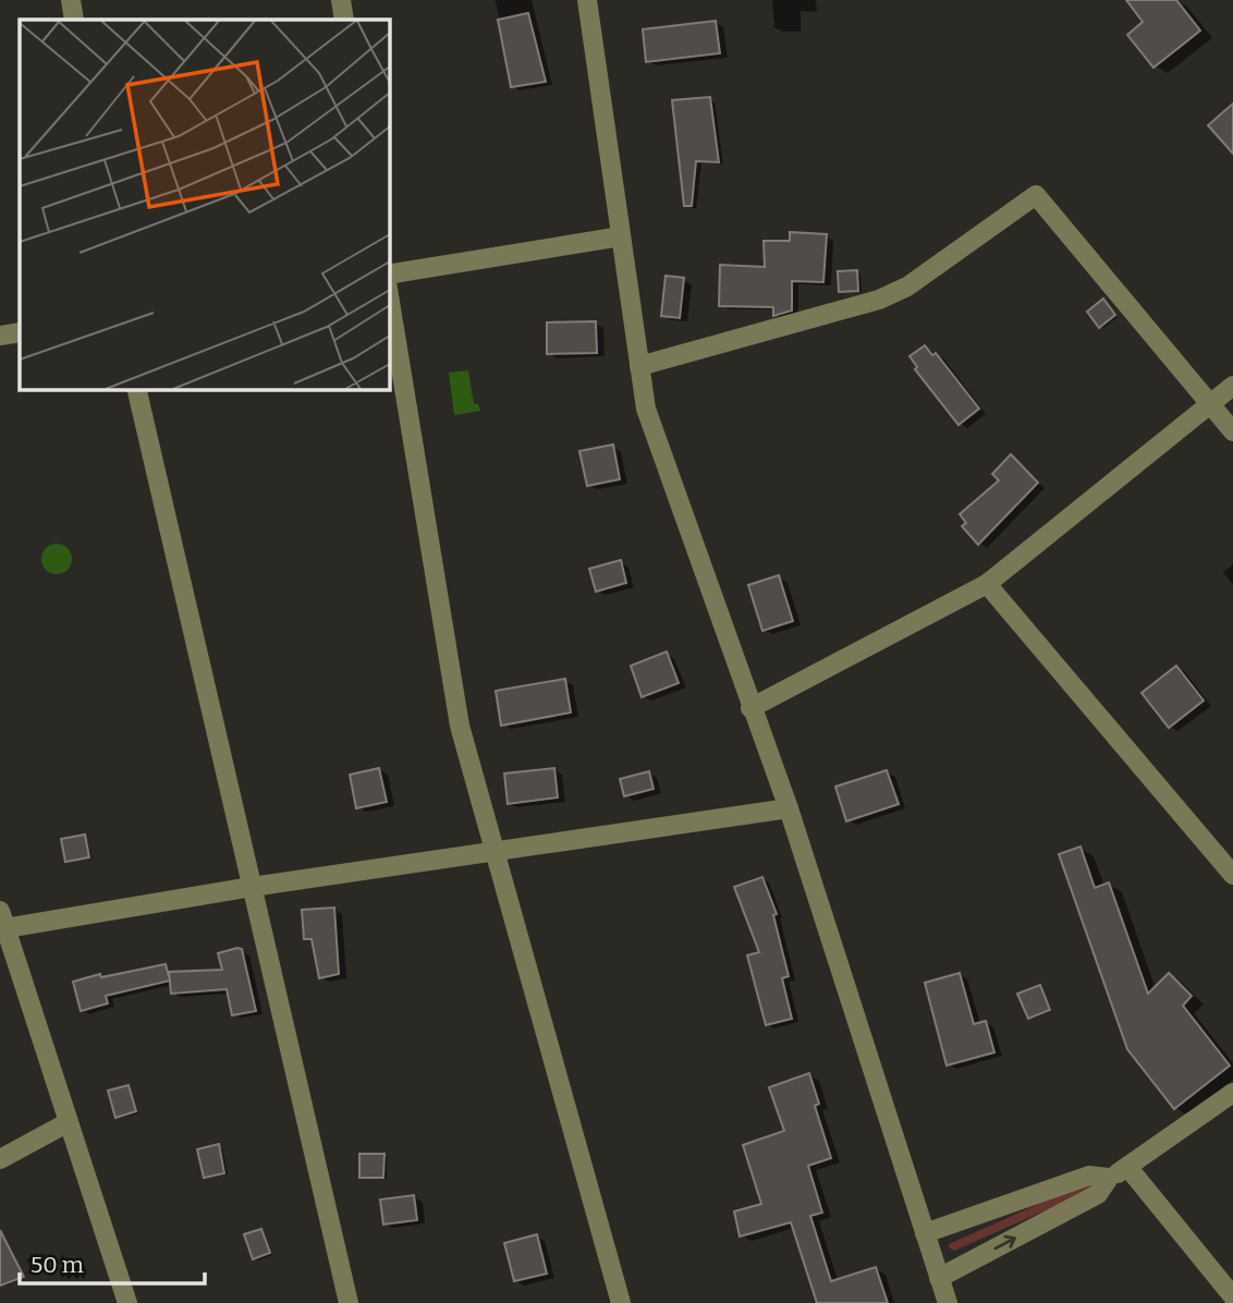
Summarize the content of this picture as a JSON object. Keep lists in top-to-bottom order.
{
  "scale_bar": "50 m"
}
